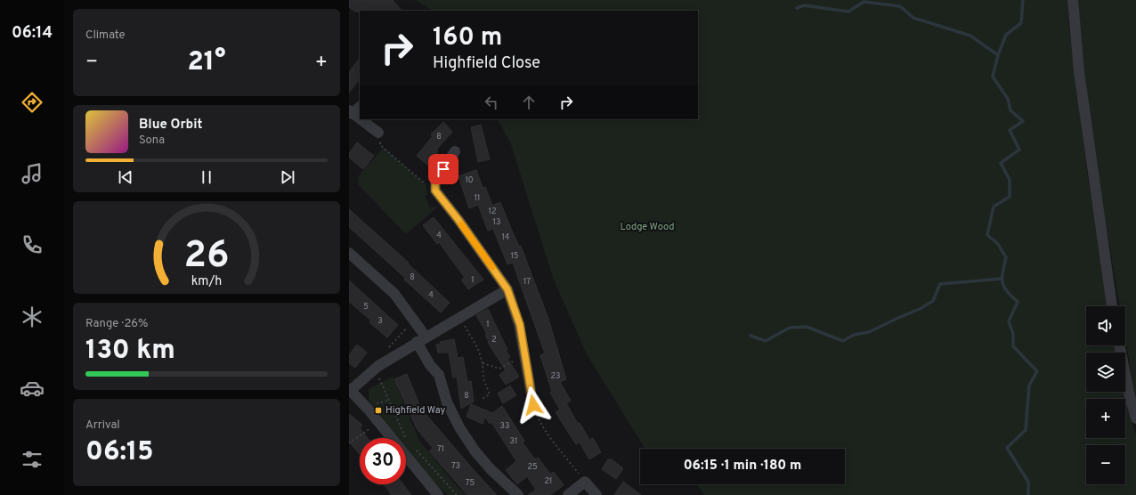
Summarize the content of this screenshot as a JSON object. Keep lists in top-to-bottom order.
{
  "parks": ["Lodge Wood"],
  "places": {
    "transit": ["Highfield Way"]
  },
  "house_numbers": [
    "8",
    "10",
    "11",
    "12",
    "13",
    "4",
    "14",
    "15",
    "8",
    "1",
    "17",
    "4",
    "5",
    "3",
    "1",
    "2",
    "23",
    "8",
    "33",
    "31",
    "71",
    "73",
    "25",
    "21",
    "75"
  ],
  "page": {
    "tabs": "06:14",
    "tile": [
      "Climate",
      ["Range · 26%", "130 km"],
      ["Arrival", "06:15"]
    ],
    "turn": ["160 m", "Highfield Close"],
    "heat": ["−", "21°", "+"],
    "song": ["Blue Orbit", "Sona"],
    "map_buttons": ["+", "−"],
    "limit": "30",
    "trip": "06:15 · 1 min · 180 m",
    "gauge": ["26", "km/h"]
  }
}
